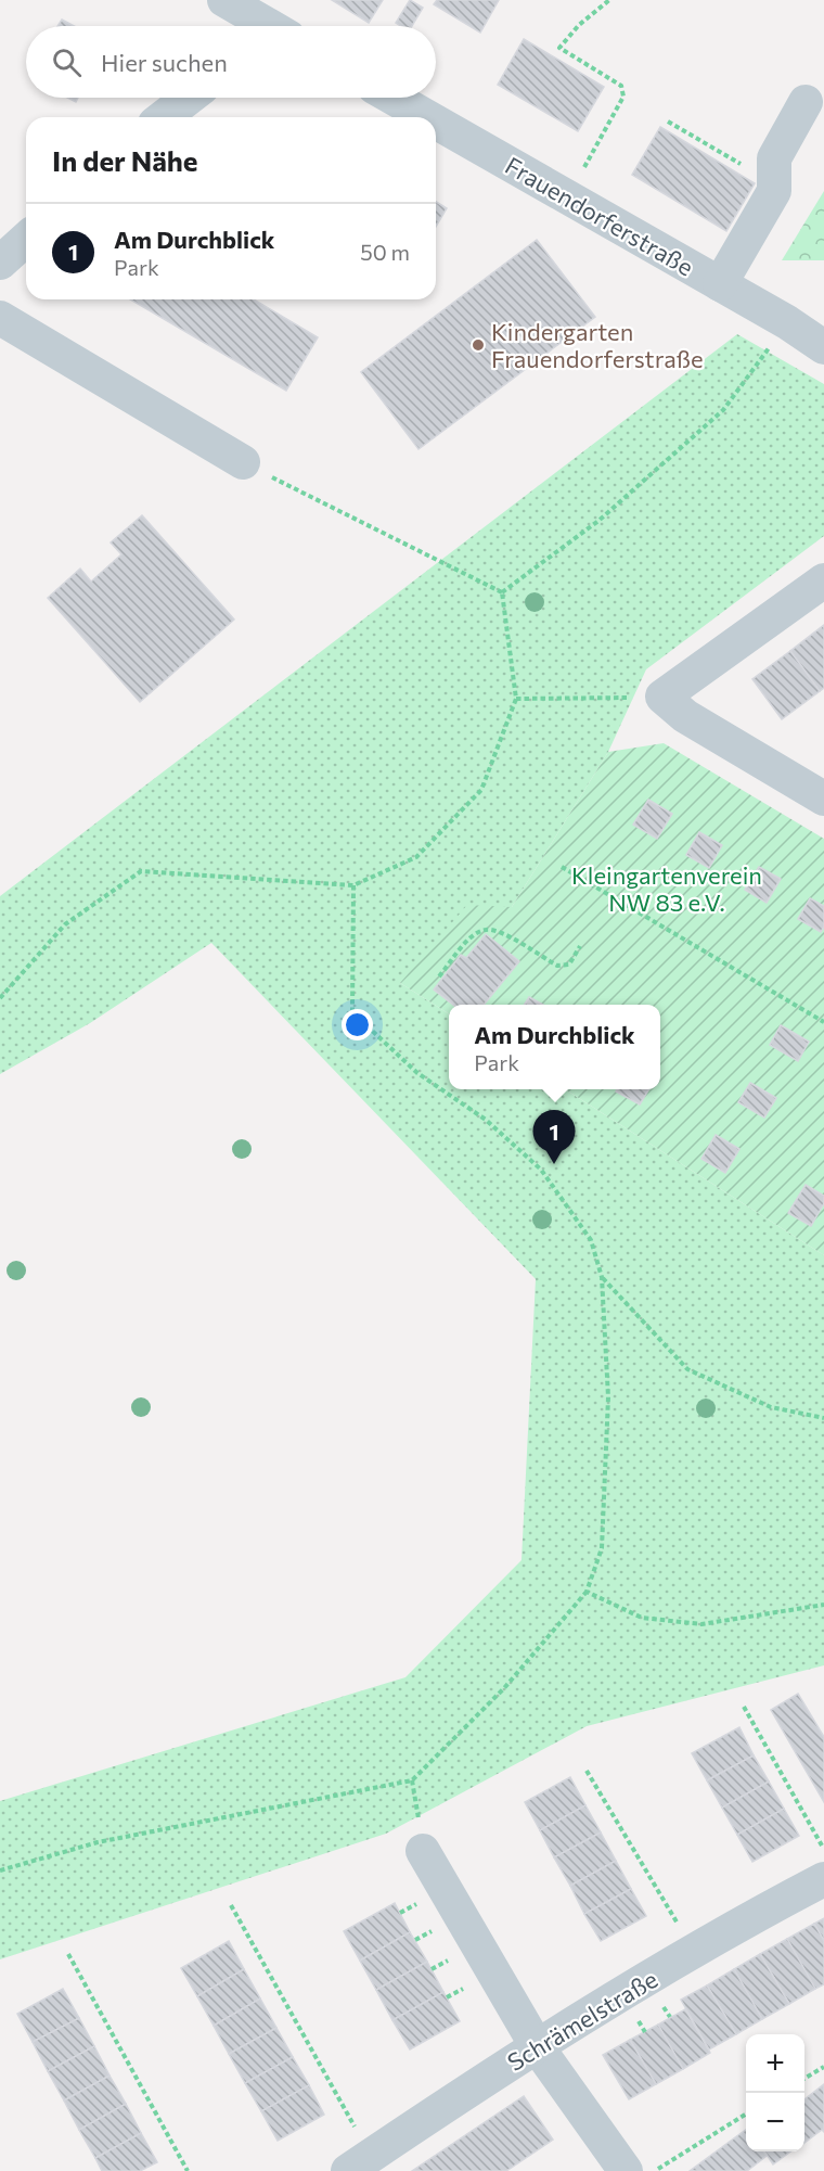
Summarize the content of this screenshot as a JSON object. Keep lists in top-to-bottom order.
{
  "streets": {
    "street": ["Frauendorferstraße", "Schrämelstraße"]
  },
  "parks": ["Kleingartenverein NW 83 e.V."],
  "places": ["Kindergarten Frauendorferstraße"],
  "page": {
    "search": "Hier suchen",
    "heading": "In der Nähe",
    "list": [
      {
        "mark": "1",
        "name": "Am Durchblick",
        "note": "Park",
        "value": "50 m"
      }
    ],
    "popup": ["Am Durchblick", "Park"],
    "pins": "1",
    "map_buttons": ["+", "−"]
  }
}
